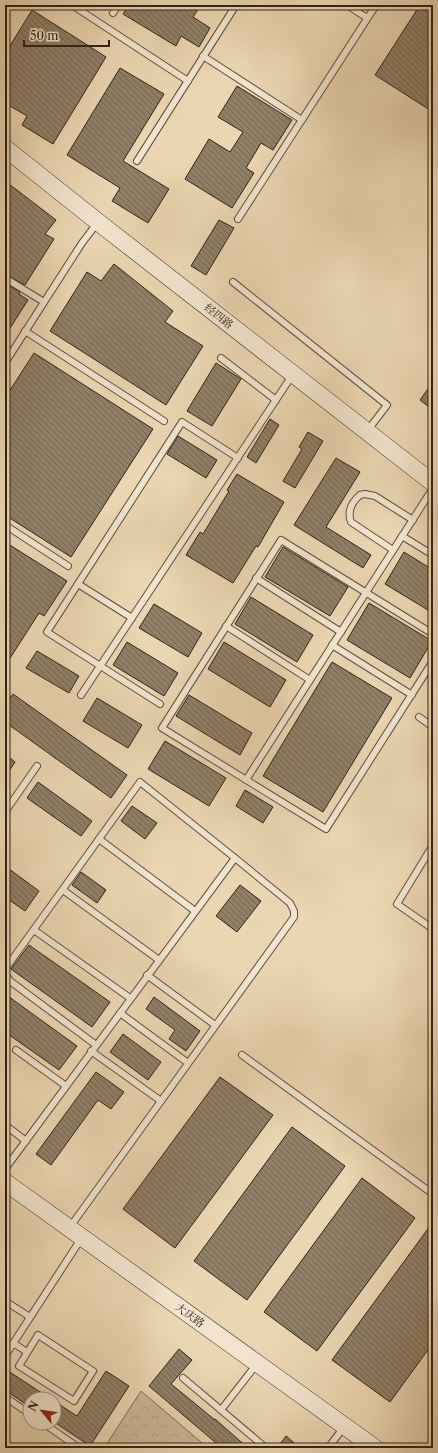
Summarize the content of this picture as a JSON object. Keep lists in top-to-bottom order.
{
  "streets": {
    "street": ["经四路", "大庆路"]
  },
  "scale_bar": "50 m",
  "north": "top left"
}
